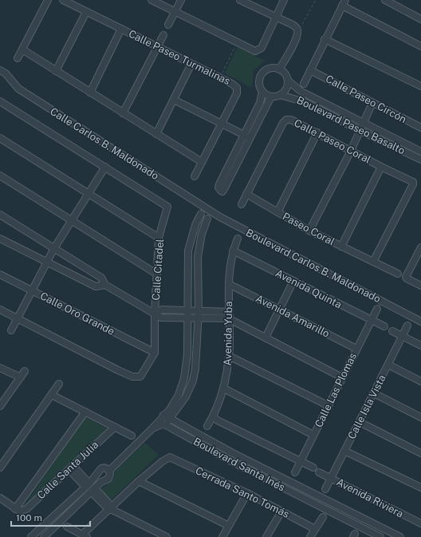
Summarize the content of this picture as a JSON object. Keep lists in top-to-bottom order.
{
  "streets": {
    "street": [
      "Calle Paseo Turmalinas",
      "Calle Paseo Circón",
      "Boulevard Paseo Basalto",
      "Calle Paseo Coral",
      "Calle Carlos B. Maldonado",
      "Paseo Coral",
      "Boulevard Carlos B. Maldonado",
      "Calle Citadel",
      "Avenida Quinta",
      "Calle Oro Grande",
      "Avenida Amarillo",
      "Avenida Yuba",
      "Calle Las Plomas",
      "Calle Isla Vista",
      "Boulevard Santa Inés",
      "Calle Santa Julia",
      "Cerrada Santo Tomás",
      "Avenida Riviera"
    ]
  },
  "crossings": [
    ["Calle Paseo Coral", "Paseo Coral"],
    ["Calle Carlos B. Maldonado", "Boulevard Carlos B. Maldonado"],
    ["Calle Citadel", "Calle Oro Grande"],
    ["Avenida Quinta", "Avenida Yuba"],
    ["Avenida Quinta", "Calle Las Plomas"],
    ["Avenida Amarillo", "Avenida Yuba"],
    ["Avenida Amarillo", "Calle Las Plomas"],
    ["Calle Isla Vista", "Avenida Riviera"]
  ],
  "scale_bar": "100 m"
}
